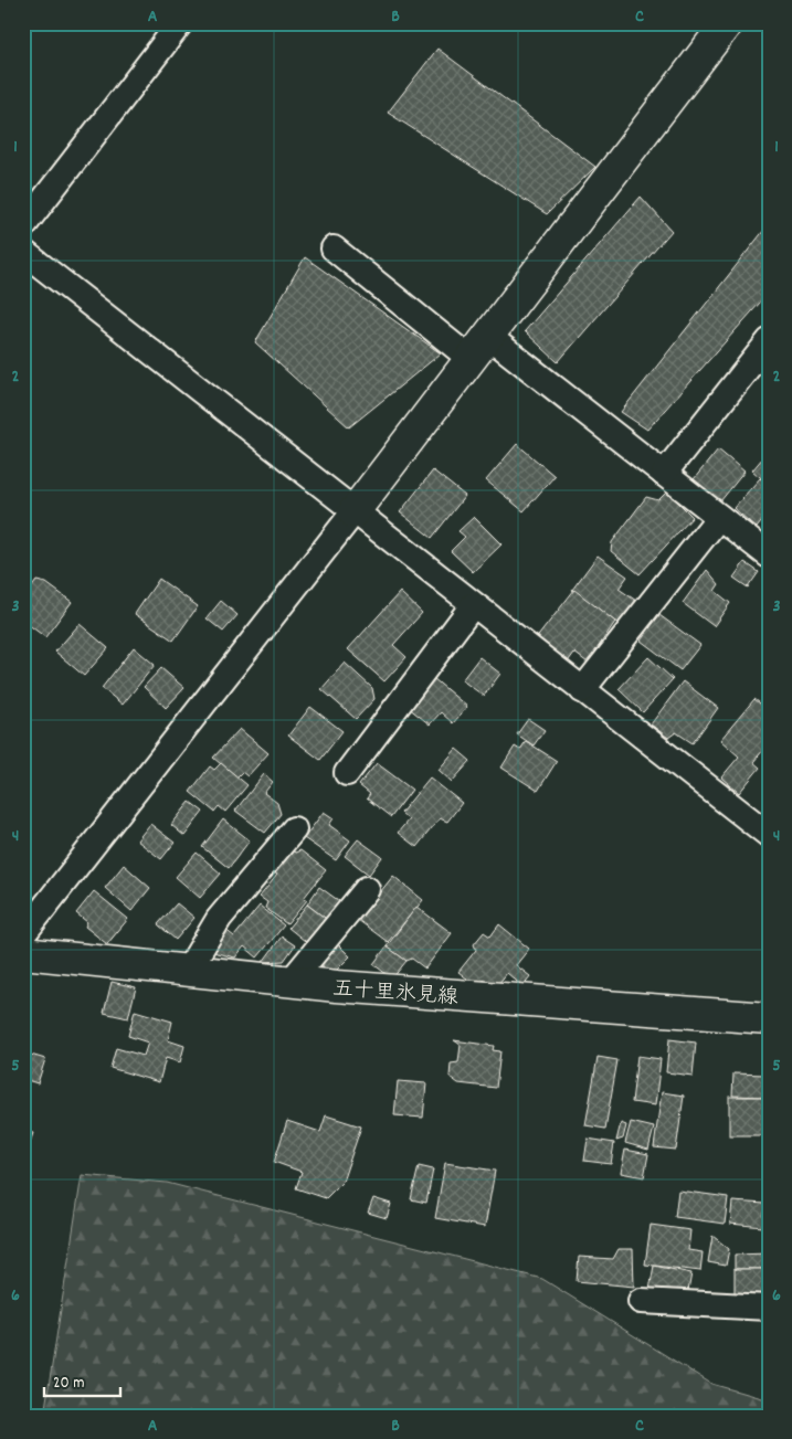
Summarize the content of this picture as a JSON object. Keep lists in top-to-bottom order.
{
  "streets": {
    "main road": ["五十里氷見線"]
  },
  "scale_bar": "20 m",
  "grid": {
    "columns": ["A", "B", "C"],
    "rows": [
      "1",
      "2",
      "3",
      "4",
      "5",
      "6"
    ]
  }
}
